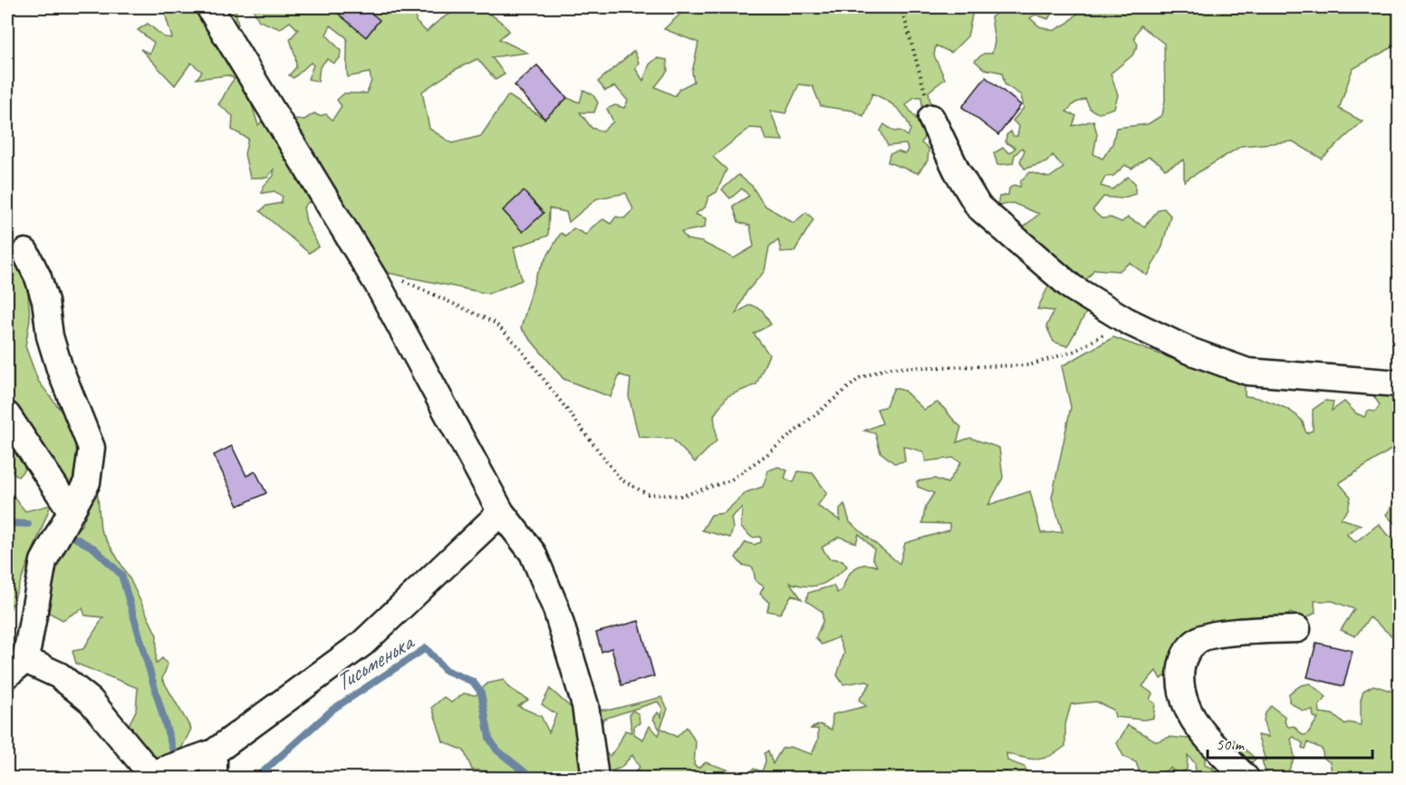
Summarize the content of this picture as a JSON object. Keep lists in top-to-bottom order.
{
  "water": ["Тисьменька"],
  "scale_bar": "50 m"
}
